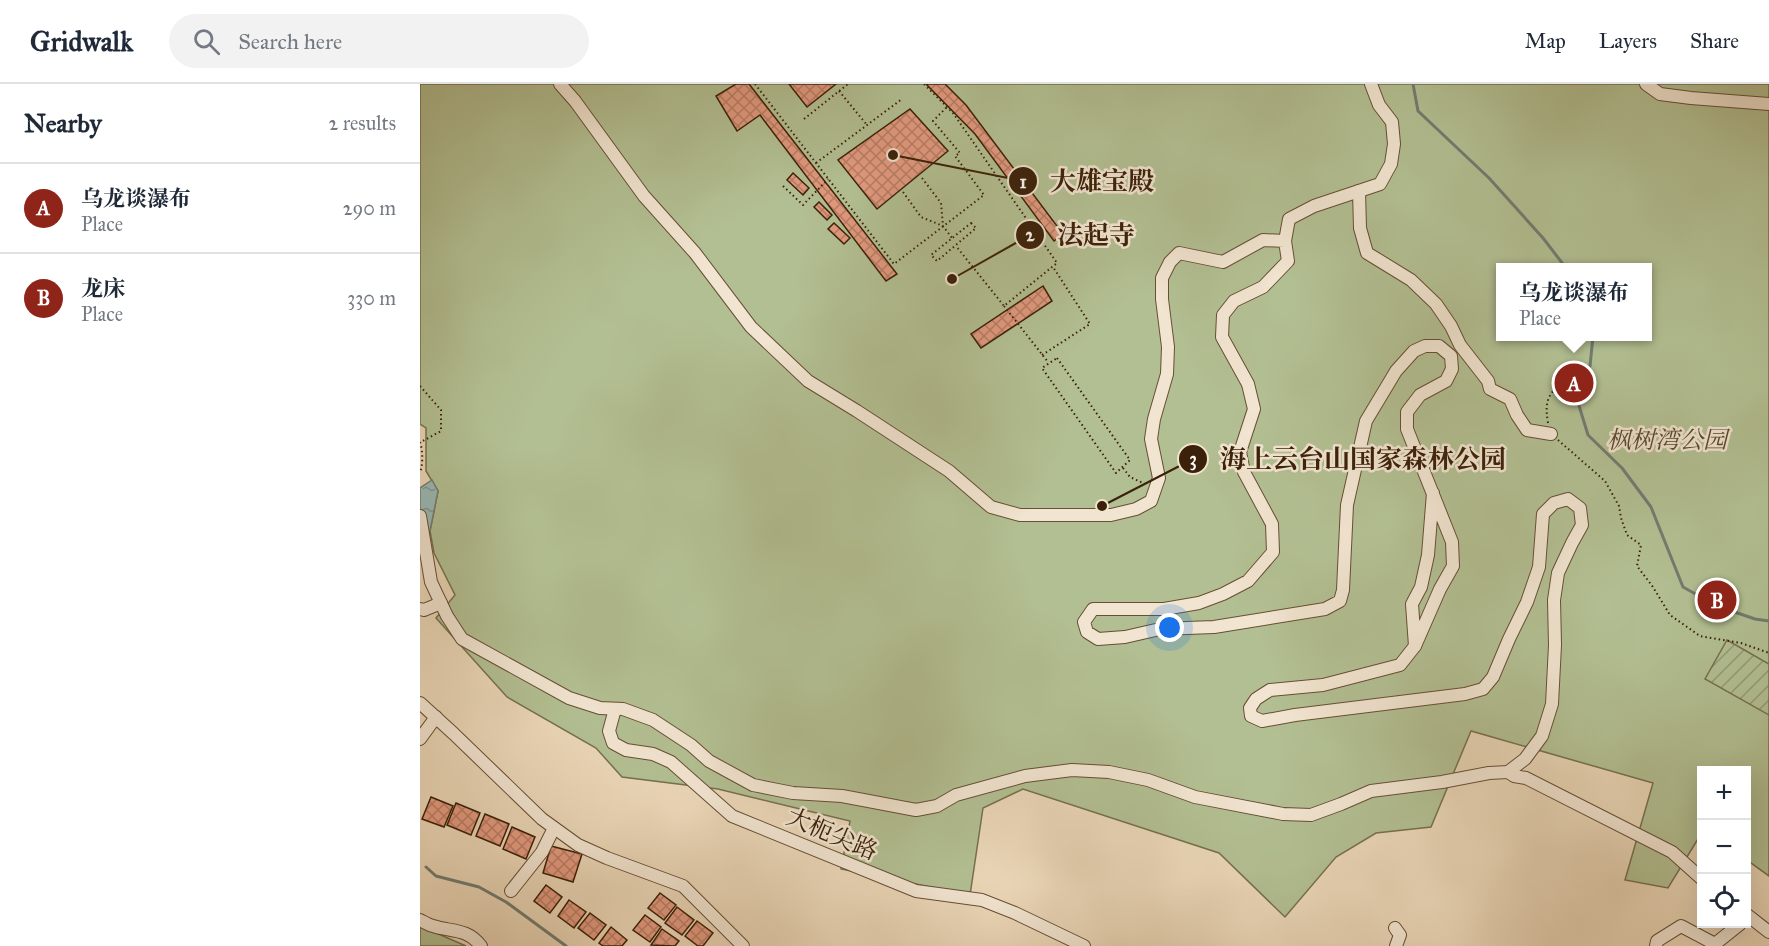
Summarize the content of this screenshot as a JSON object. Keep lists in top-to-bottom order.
{
  "streets": {
    "street": ["大枙尖路"]
  },
  "parks": ["枫树湾公园"],
  "places": ["大雄宝殿", "法起寺", "海上云台山国家森林公园"],
  "page": {
    "header": "Gridwalk",
    "search": "Search here",
    "nav": ["Map", "Layers", "Share"],
    "heading": ["Nearby", "2 results"],
    "list": [
      {
        "mark": "A",
        "name": "乌龙谈瀑布",
        "note": "Place",
        "value": "290 m"
      },
      {
        "mark": "B",
        "name": "龙床",
        "note": "Place",
        "value": "330 m"
      }
    ],
    "popup": ["乌龙谈瀑布", "Place"],
    "pins": ["A", "B"],
    "map_buttons": ["+", "−"]
  }
}
